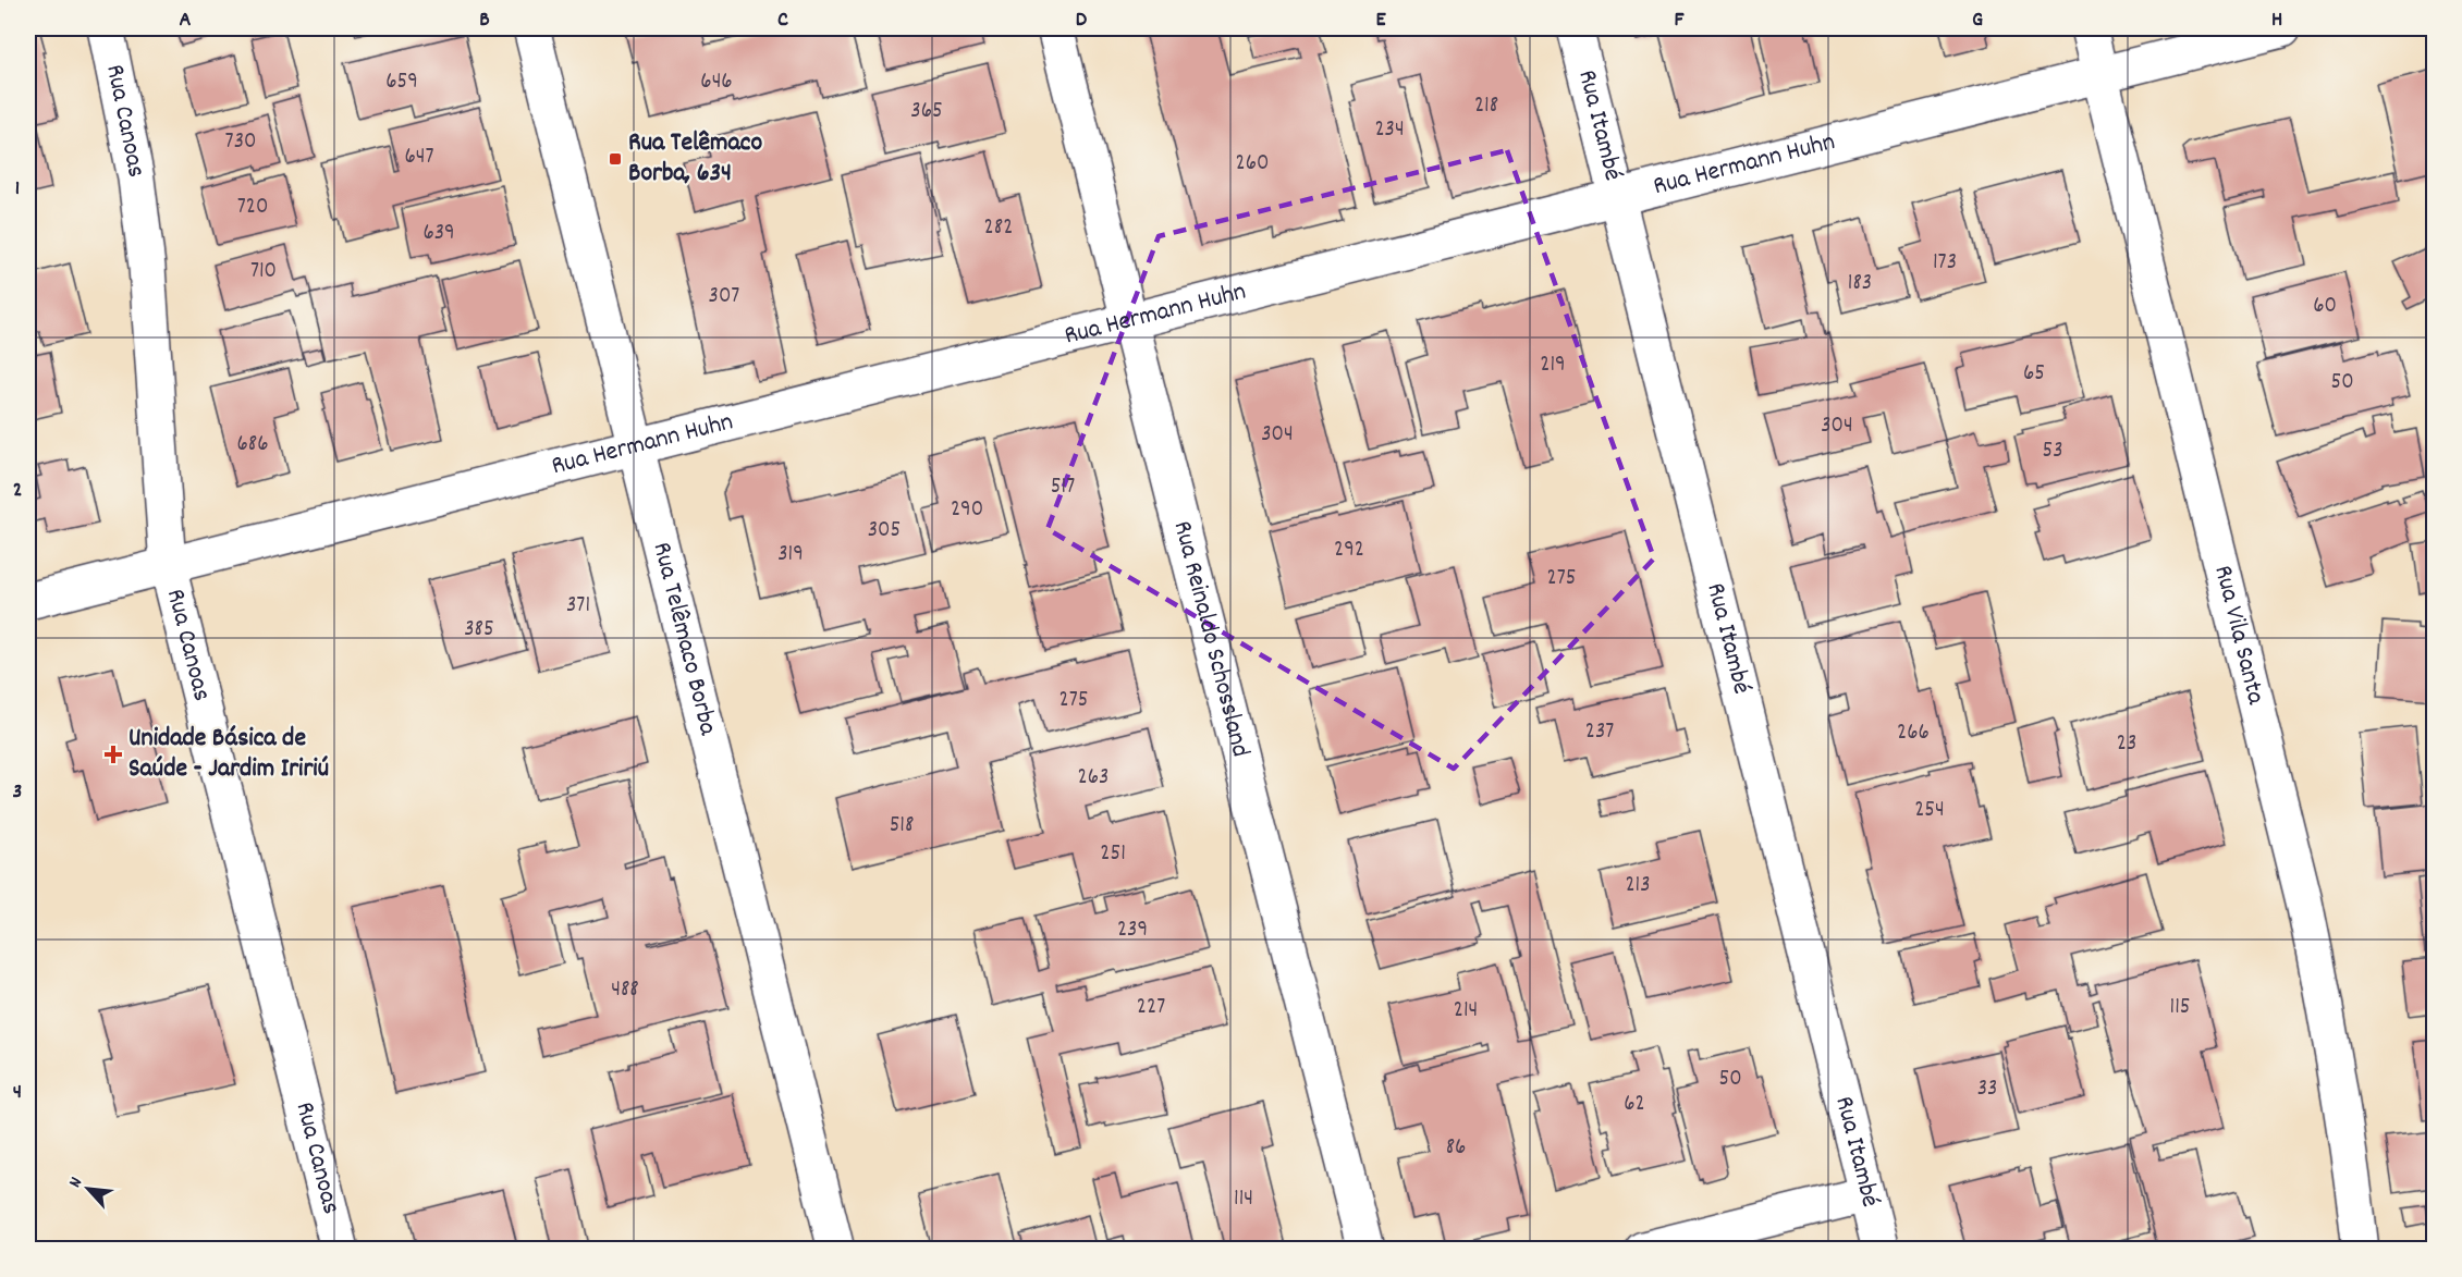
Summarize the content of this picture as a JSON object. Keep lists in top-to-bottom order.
{
  "streets": {
    "street": [
      "Rua Canoas",
      "Rua Itambé",
      "Rua Hermann Huhn",
      "Rua Vila Santa",
      "Rua Telêmaco Borba",
      "Rua Reinaldo Schossland"
    ]
  },
  "crossings": [
    ["Rua Canoas", "Rua Hermann Huhn"],
    ["Rua Itambé", "Rua Hermann Huhn"],
    ["Rua Hermann Huhn", "Rua Vila Santa"],
    ["Rua Hermann Huhn", "Rua Telêmaco Borba"],
    ["Rua Hermann Huhn", "Rua Reinaldo Schossland"]
  ],
  "places": {
    "transit": ["Rua Telêmaco Borba, 634"],
    "health": ["Unidade Básica de Saúde - Jardim Iririú"]
  },
  "house_numbers": [
    "659",
    "646",
    "218",
    "365",
    "234",
    "730",
    "647",
    "260",
    "720",
    "282",
    "639",
    "173",
    "710",
    "183",
    "307",
    "60",
    "219",
    "65",
    "50",
    "304",
    "304",
    "686",
    "53",
    "517",
    "290",
    "305",
    "292",
    "319",
    "275",
    "371",
    "385",
    "275",
    "237",
    "266",
    "23",
    "263",
    "254",
    "518",
    "251",
    "213",
    "239",
    "488",
    "227",
    "115",
    "214",
    "50",
    "33",
    "62",
    "86",
    "114"
  ],
  "north": "top left",
  "grid": {
    "columns": [
      "A",
      "B",
      "C",
      "D",
      "E",
      "F",
      "G",
      "H"
    ],
    "rows": [
      "1",
      "2",
      "3",
      "4"
    ]
  }
}
